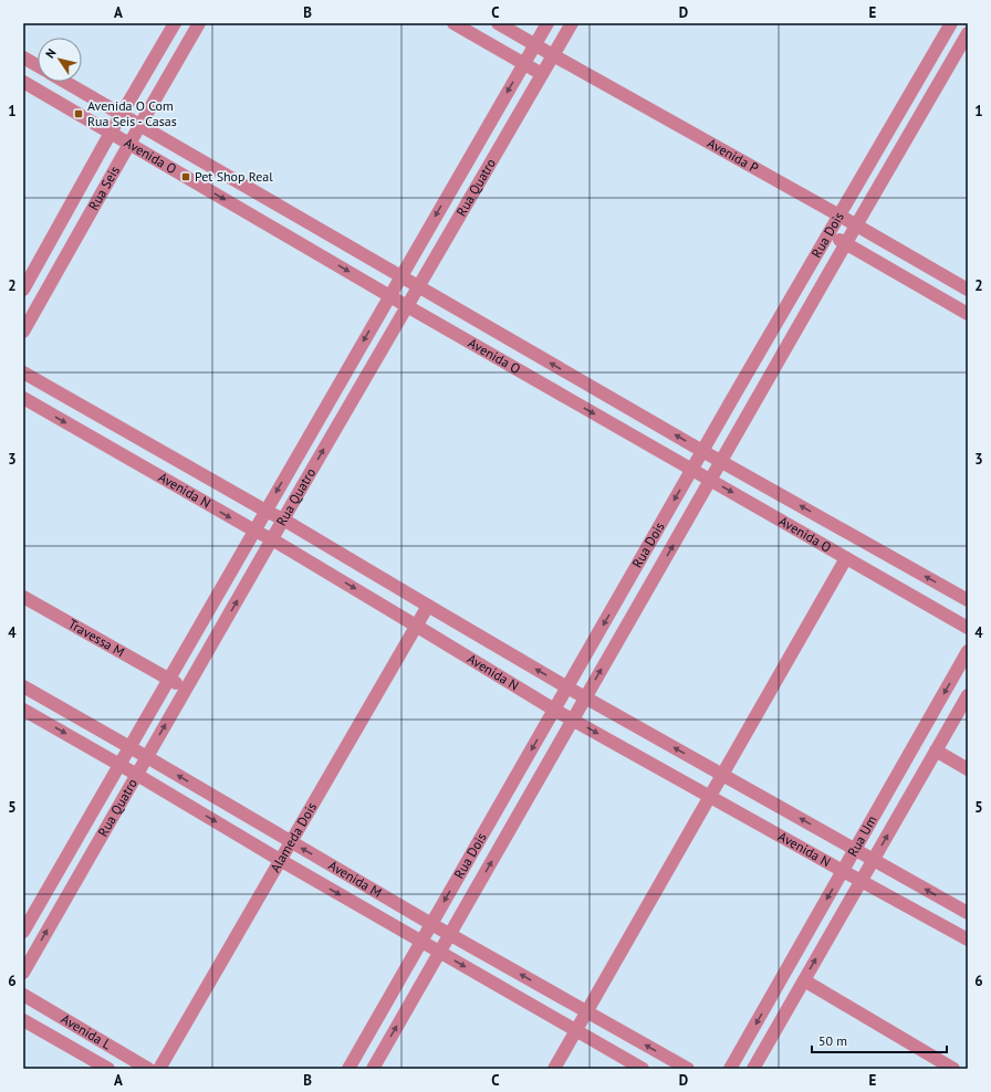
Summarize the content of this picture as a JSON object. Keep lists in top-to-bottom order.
{
  "streets": {
    "street": [
      "Avenida O",
      "Avenida P",
      "Rua Quatro",
      "Rua Seis",
      "Rua Dois",
      "Avenida N",
      "Travessa M",
      "Rua Um",
      "Alameda Dois",
      "Avenida M",
      "Avenida L"
    ]
  },
  "crossings": [
    ["Avenida O", "Rua Quatro"],
    ["Avenida O", "Rua Seis"],
    ["Avenida O", "Rua Dois"],
    ["Avenida P", "Rua Quatro"],
    ["Avenida P", "Rua Dois"],
    ["Rua Quatro", "Avenida N"],
    ["Rua Quatro", "Travessa M"],
    ["Rua Quatro", "Avenida M"],
    ["Rua Dois", "Avenida N"],
    ["Rua Dois", "Avenida M"],
    ["Avenida N", "Rua Um"],
    ["Avenida N", "Alameda Dois"],
    ["Alameda Dois", "Avenida M"]
  ],
  "places": {
    "transit": ["Avenida O Com Rua Seis - Casas", "Pet Shop Real"]
  },
  "scale_bar": "50 m",
  "north": "top left",
  "grid": {
    "columns": [
      "A",
      "B",
      "C",
      "D",
      "E"
    ],
    "rows": [
      "1",
      "2",
      "3",
      "4",
      "5",
      "6"
    ]
  }
}
